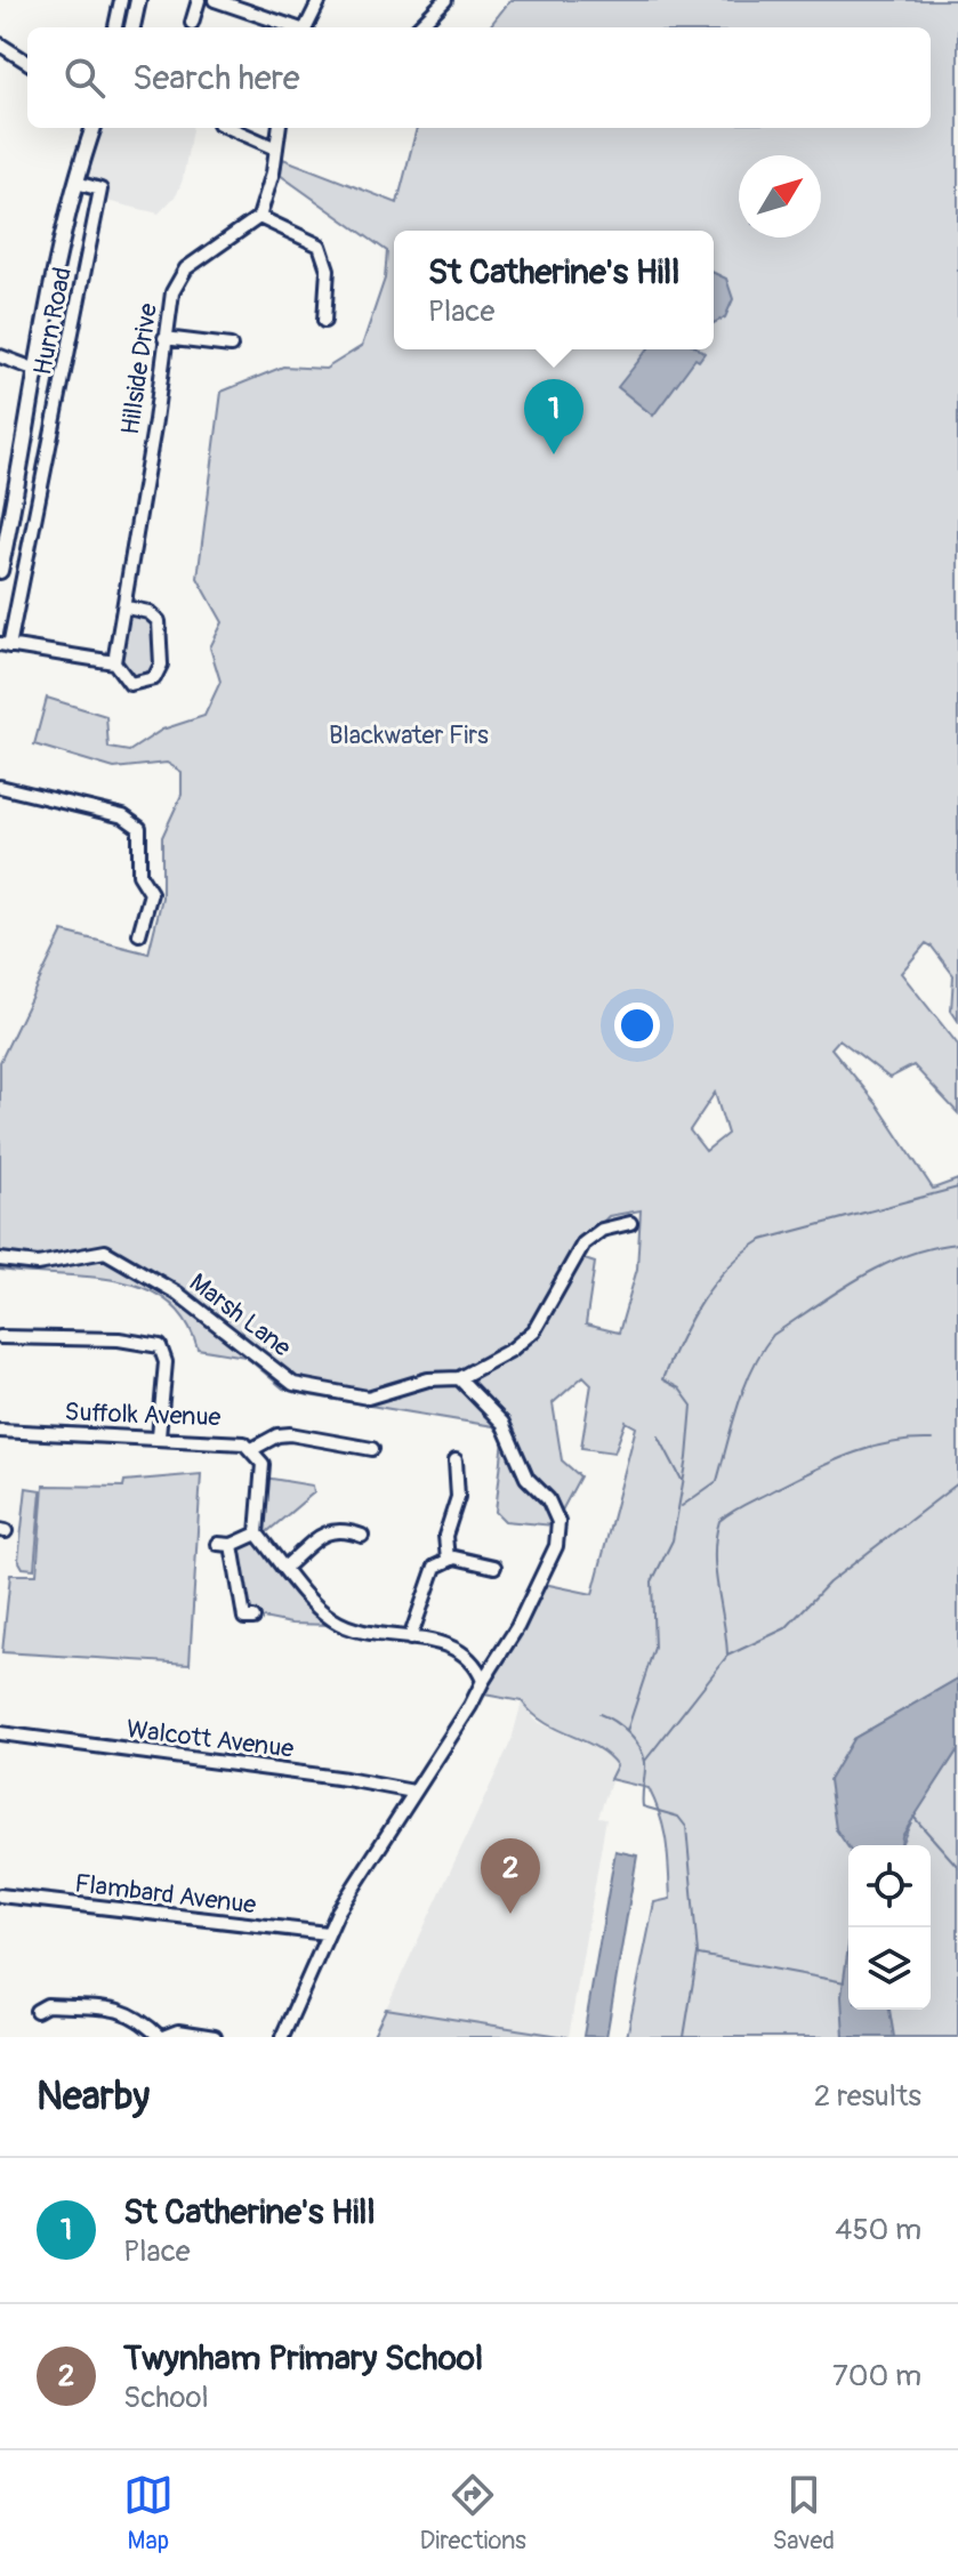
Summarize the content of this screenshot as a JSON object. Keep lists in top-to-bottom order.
{
  "streets": {
    "main road": ["Hurn Road"],
    "street": [
      "Hillside Drive",
      "Marsh Lane",
      "Suffolk Avenue",
      "Walcott Avenue",
      "Flambard Avenue"
    ]
  },
  "parks": ["Blackwater Firs"],
  "north": "top right",
  "page": {
    "search": "Search here",
    "popup": ["St Catherine's Hill", "Place"],
    "pins": ["1", "2"],
    "heading": ["Nearby", "2 results"],
    "list": [
      {
        "mark": "1",
        "name": "St Catherine's Hill",
        "note": "Place",
        "value": "450 m"
      },
      {
        "mark": "2",
        "name": "Twynham Primary School",
        "note": "School",
        "value": "700 m"
      }
    ],
    "nav": ["Map", "Directions", "Saved"]
  }
}
